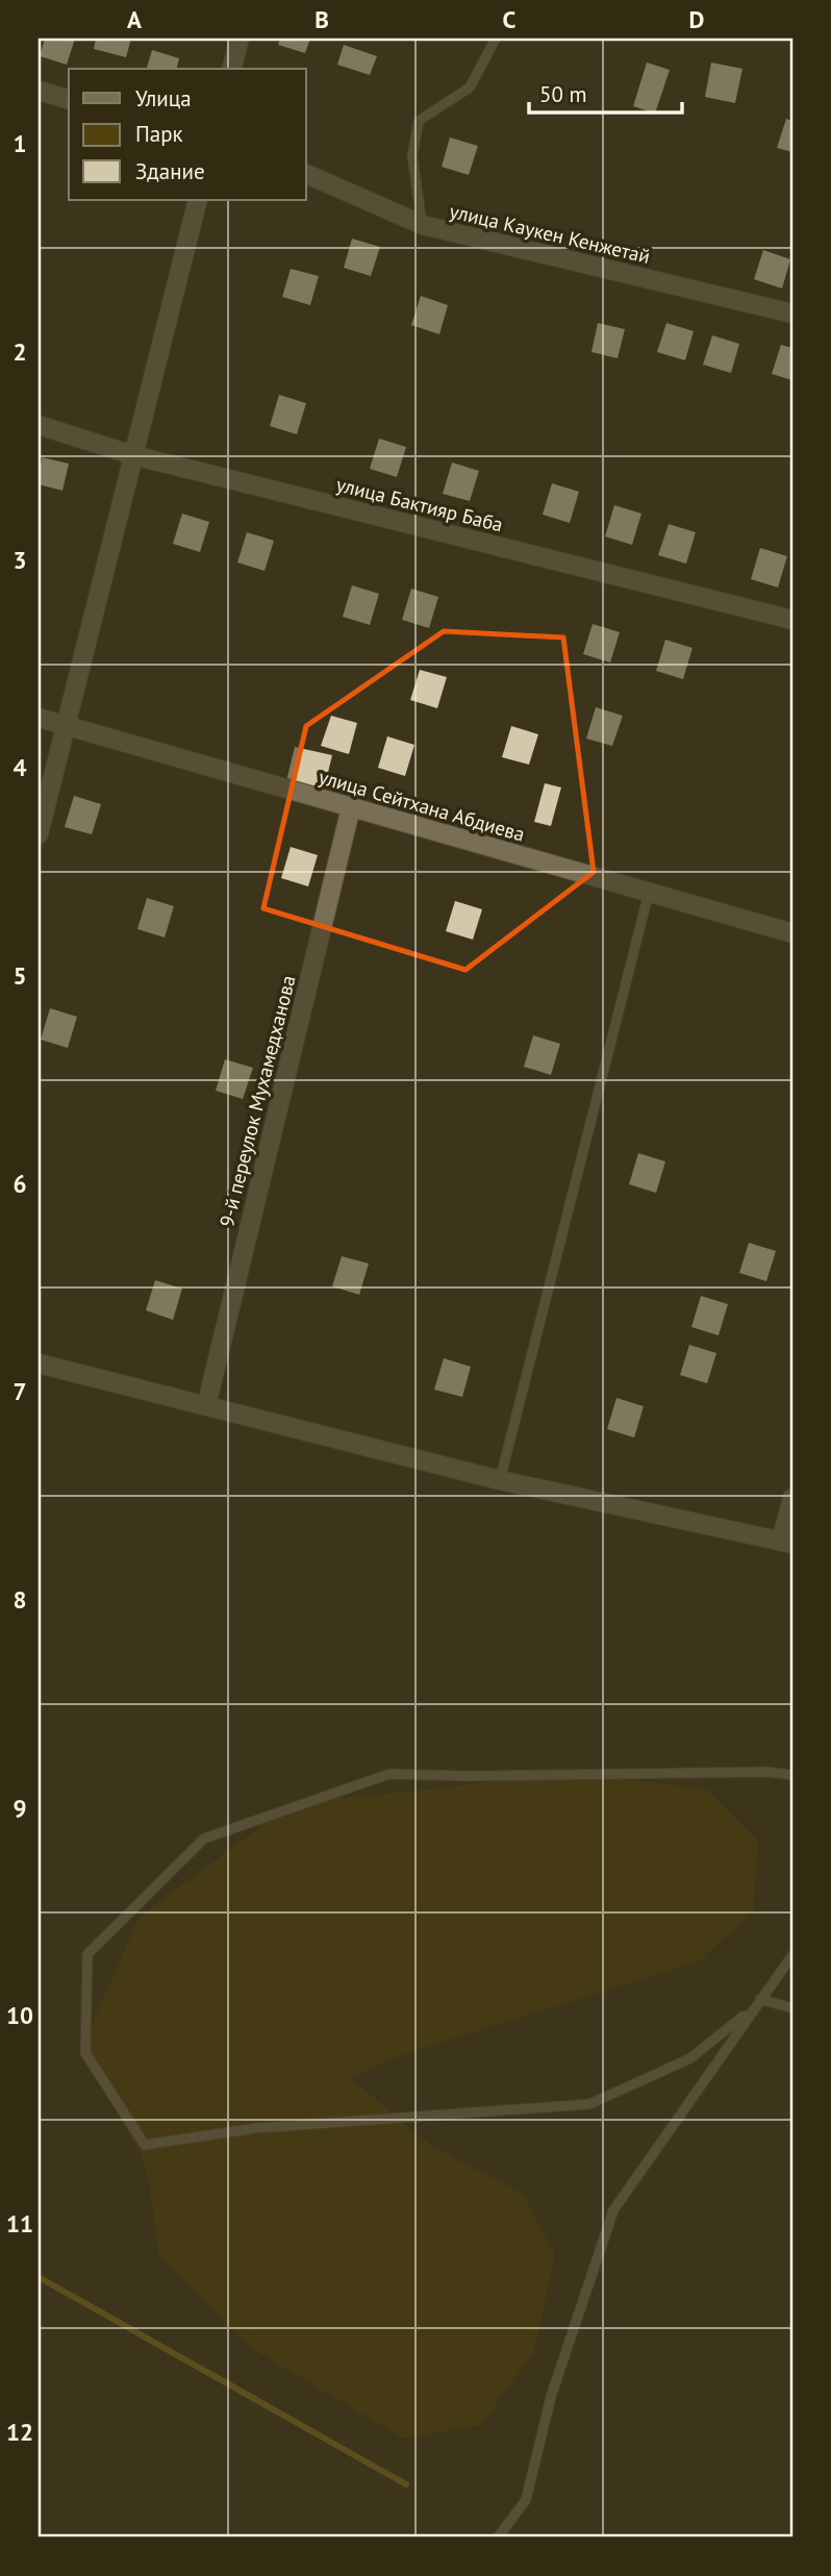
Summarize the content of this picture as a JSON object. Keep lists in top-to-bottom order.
{
  "streets": {
    "street": [
      "улица Каукен Кенжетай",
      "улица Бактияр Баба",
      "улица Сейтхана Абдиева",
      "9-й переулок Мухамедханова"
    ]
  },
  "crossings": [
    ["улица Сейтхана Абдиева", "9-й переулок Мухамедханова"]
  ],
  "legend": ["Улица", "Парк", "Здание"],
  "scale_bar": "50 m",
  "grid": {
    "columns": [
      "A",
      "B",
      "C",
      "D"
    ],
    "rows": [
      "1",
      "2",
      "3",
      "4",
      "5",
      "6",
      "7",
      "8",
      "9",
      "10",
      "11",
      "12"
    ]
  }
}
